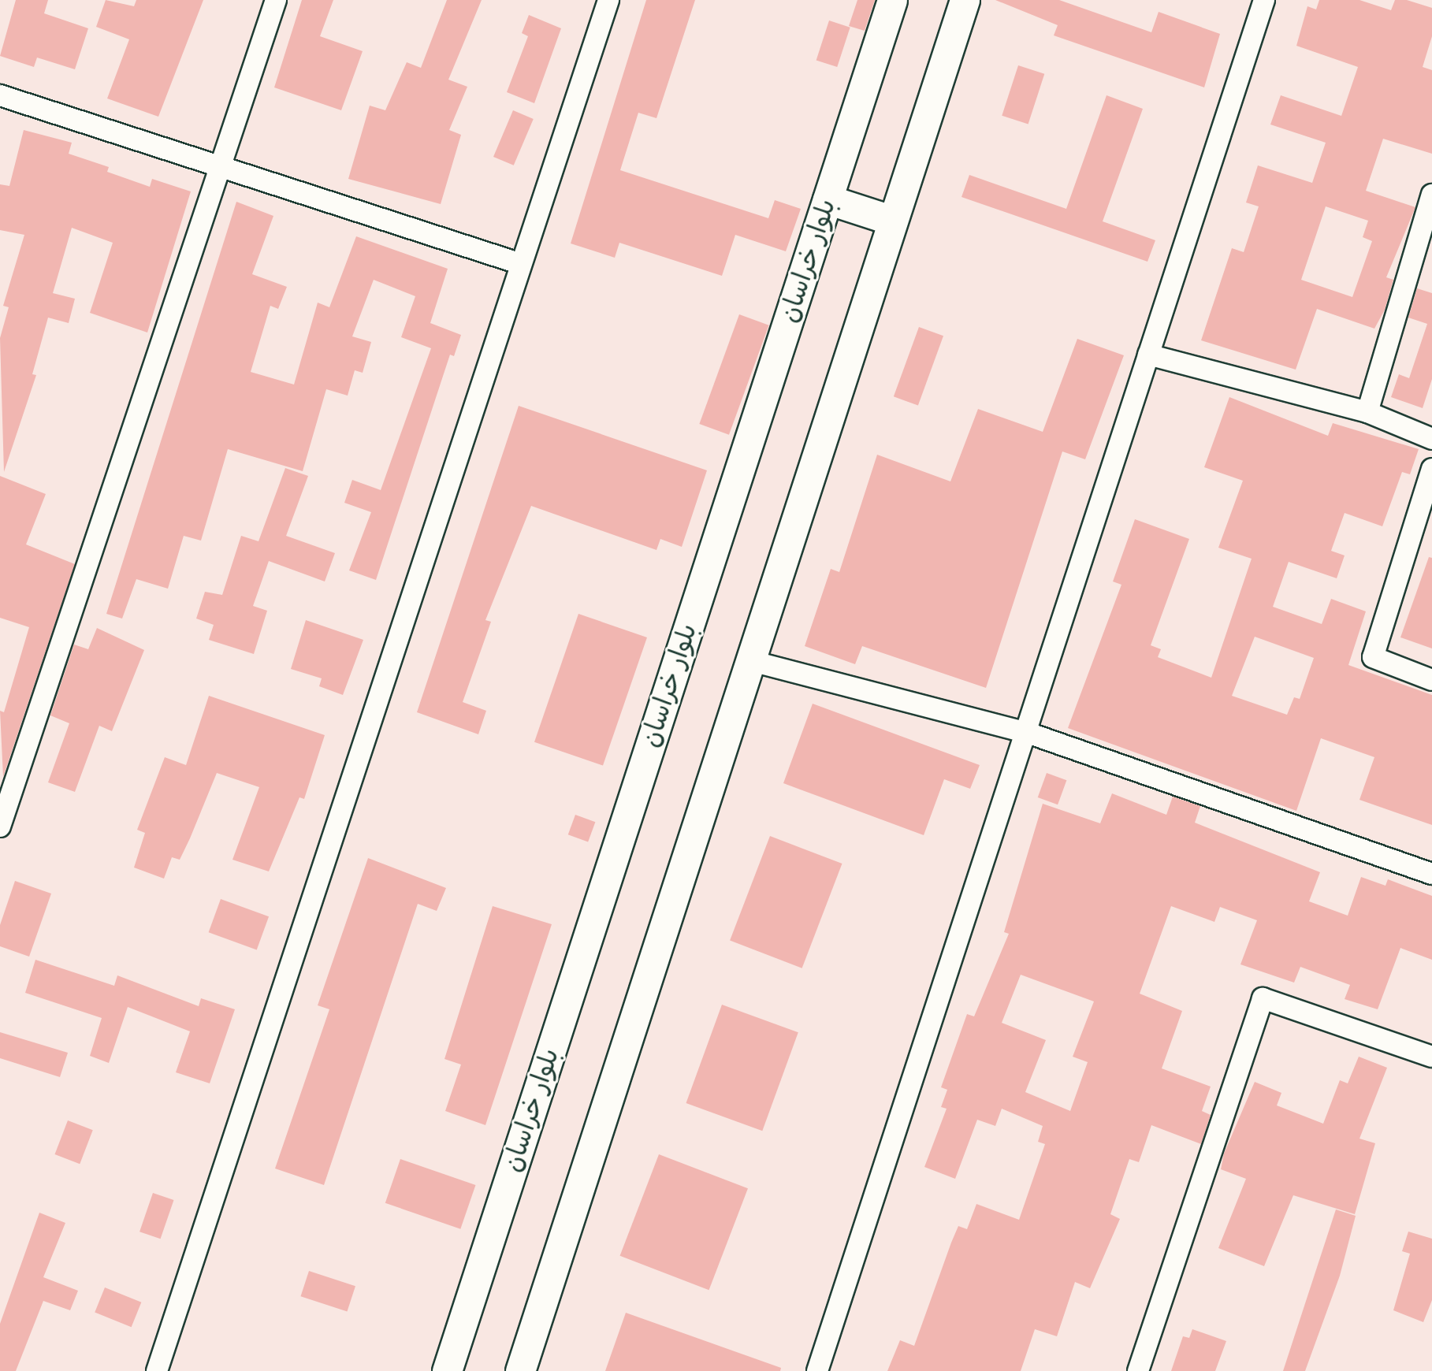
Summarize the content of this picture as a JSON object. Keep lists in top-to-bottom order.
{
  "streets": {
    "main road": ["بلوار خراسان"]
  }
}
